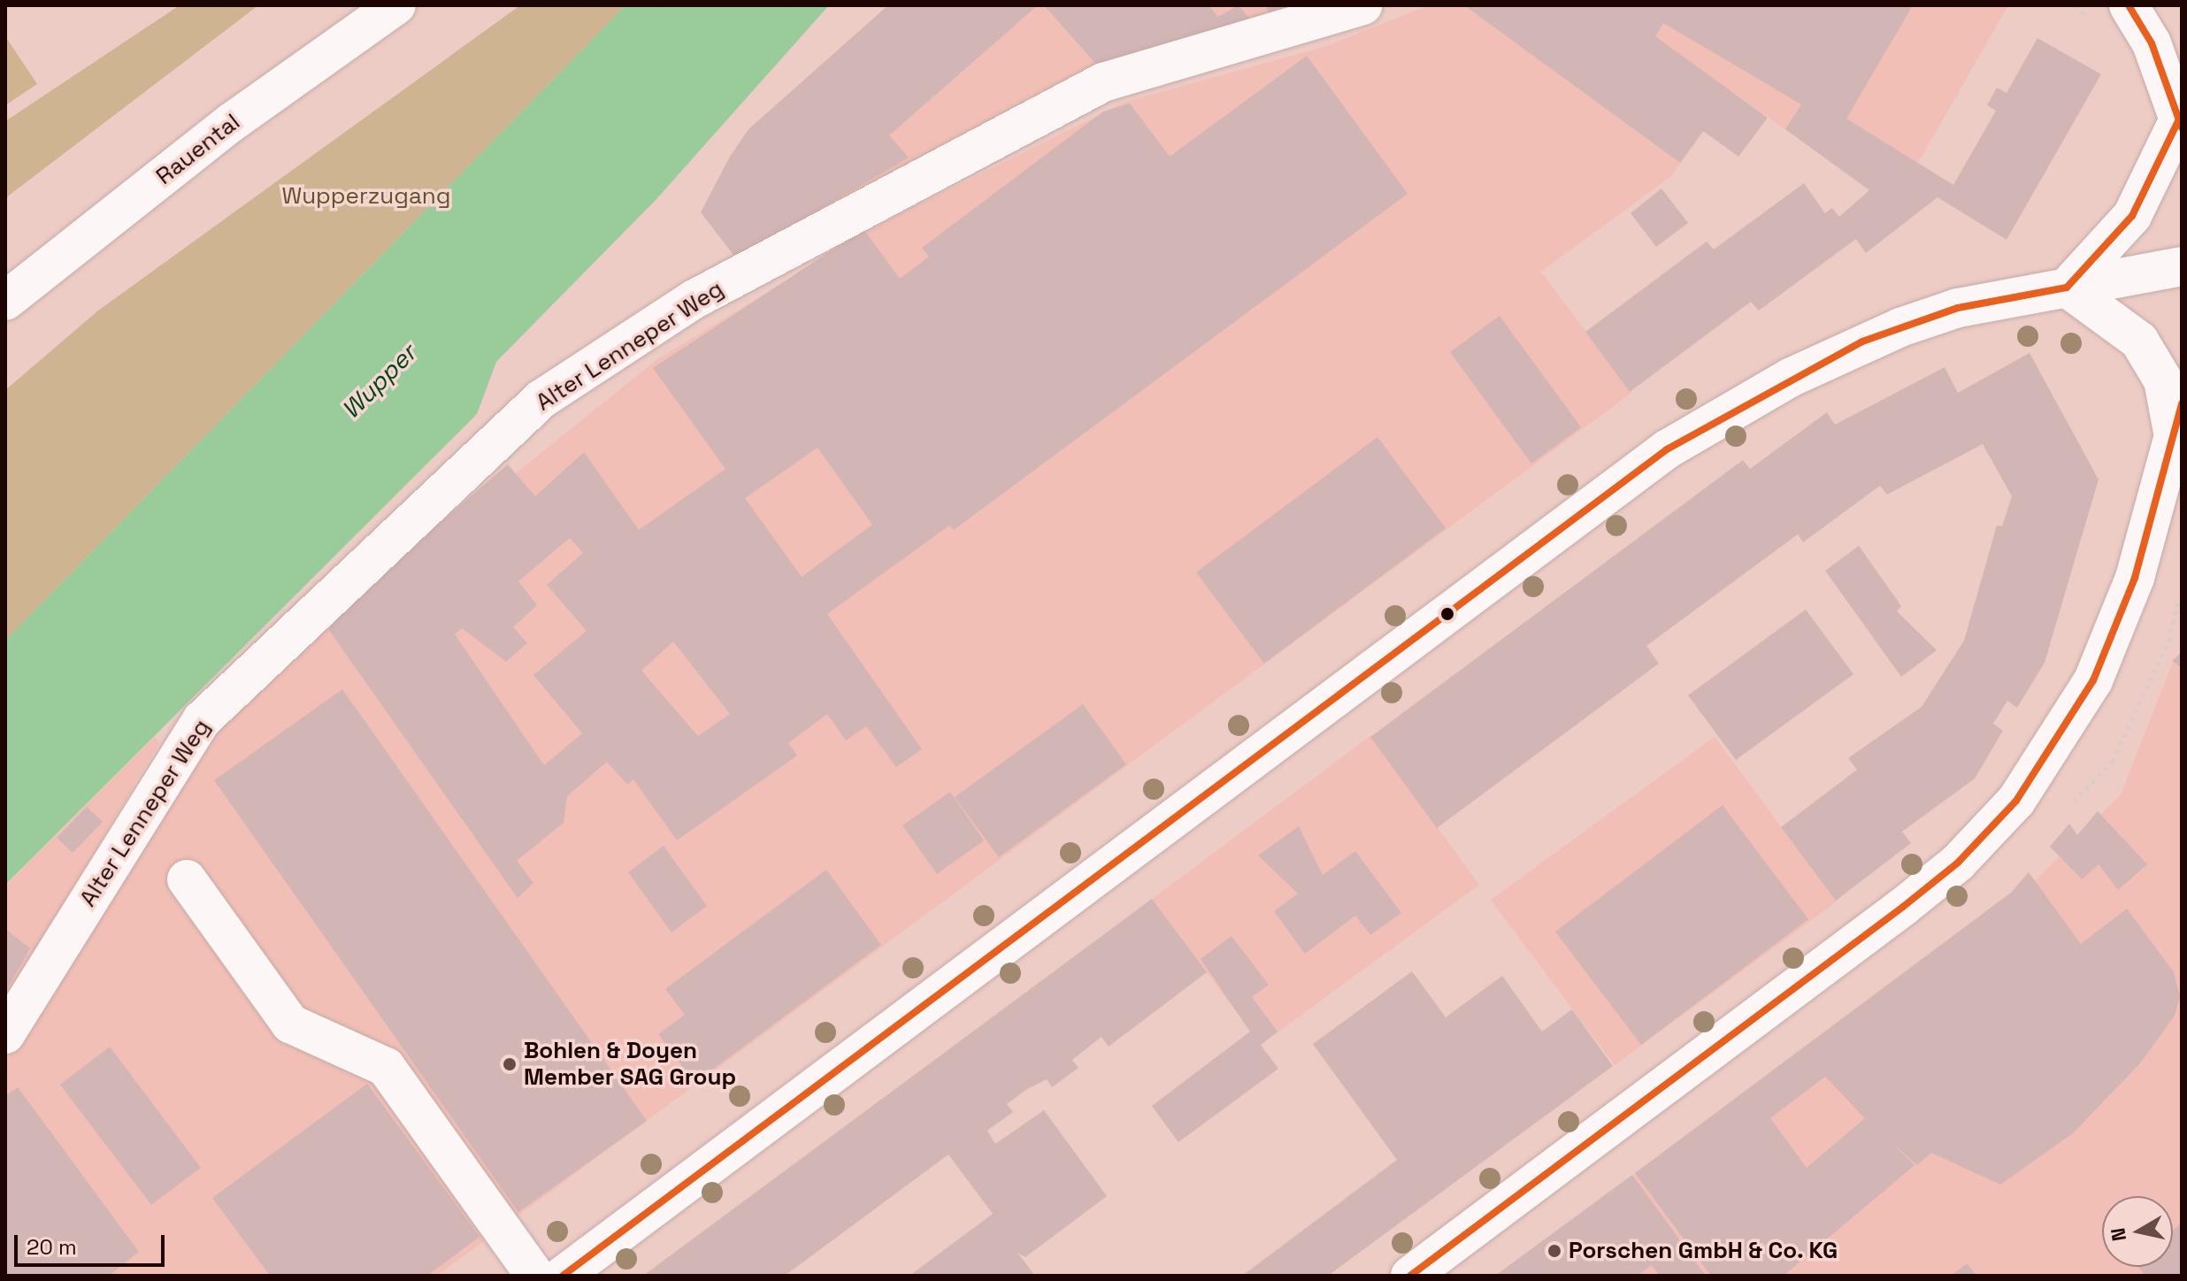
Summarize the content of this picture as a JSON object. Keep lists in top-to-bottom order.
{
  "streets": {
    "main road": ["Rauental", "Alter Lenneper Weg"]
  },
  "water": ["Wupper"],
  "parks": ["Wupperzugang"],
  "places": ["Bohlen & Doyen Member SAG Group", "Porschen GmbH & Co. KG"],
  "scale_bar": "20 m",
  "north": "left"
}
